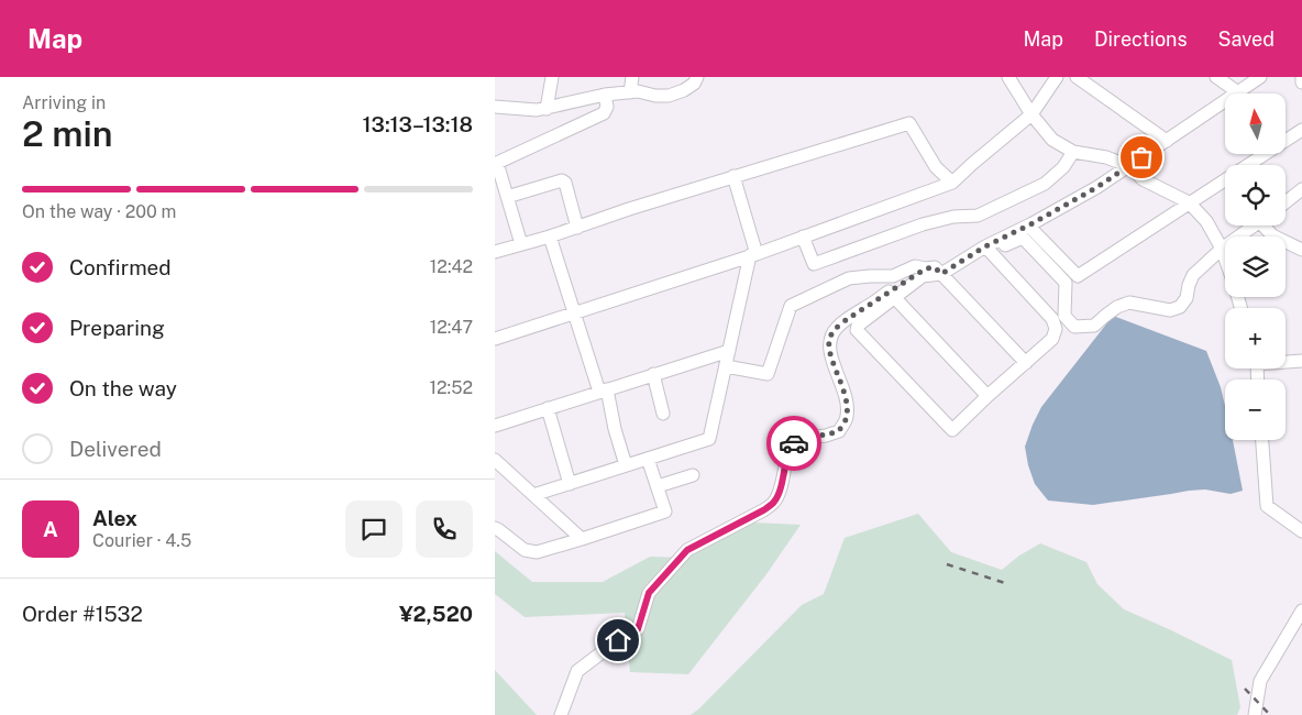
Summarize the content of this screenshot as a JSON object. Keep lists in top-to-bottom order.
{
  "north": "top",
  "page": {
    "header": "Map",
    "nav": ["Map", "Directions", "Saved"],
    "heading": ["2 min", "Arriving in", "13:13–13:18"],
    "panel": [
      "Alex",
      "Courier · 4.5",
      "Order #1532",
      "¥2,520"
    ],
    "map_buttons": ["+", "−"],
    "bar": "On the way · 200 m",
    "list": [
      ["Confirmed", "12:42"],
      ["Preparing", "12:47"],
      ["On the way", "12:52"],
      "Delivered"
    ],
    "round": "A"
  }
}
